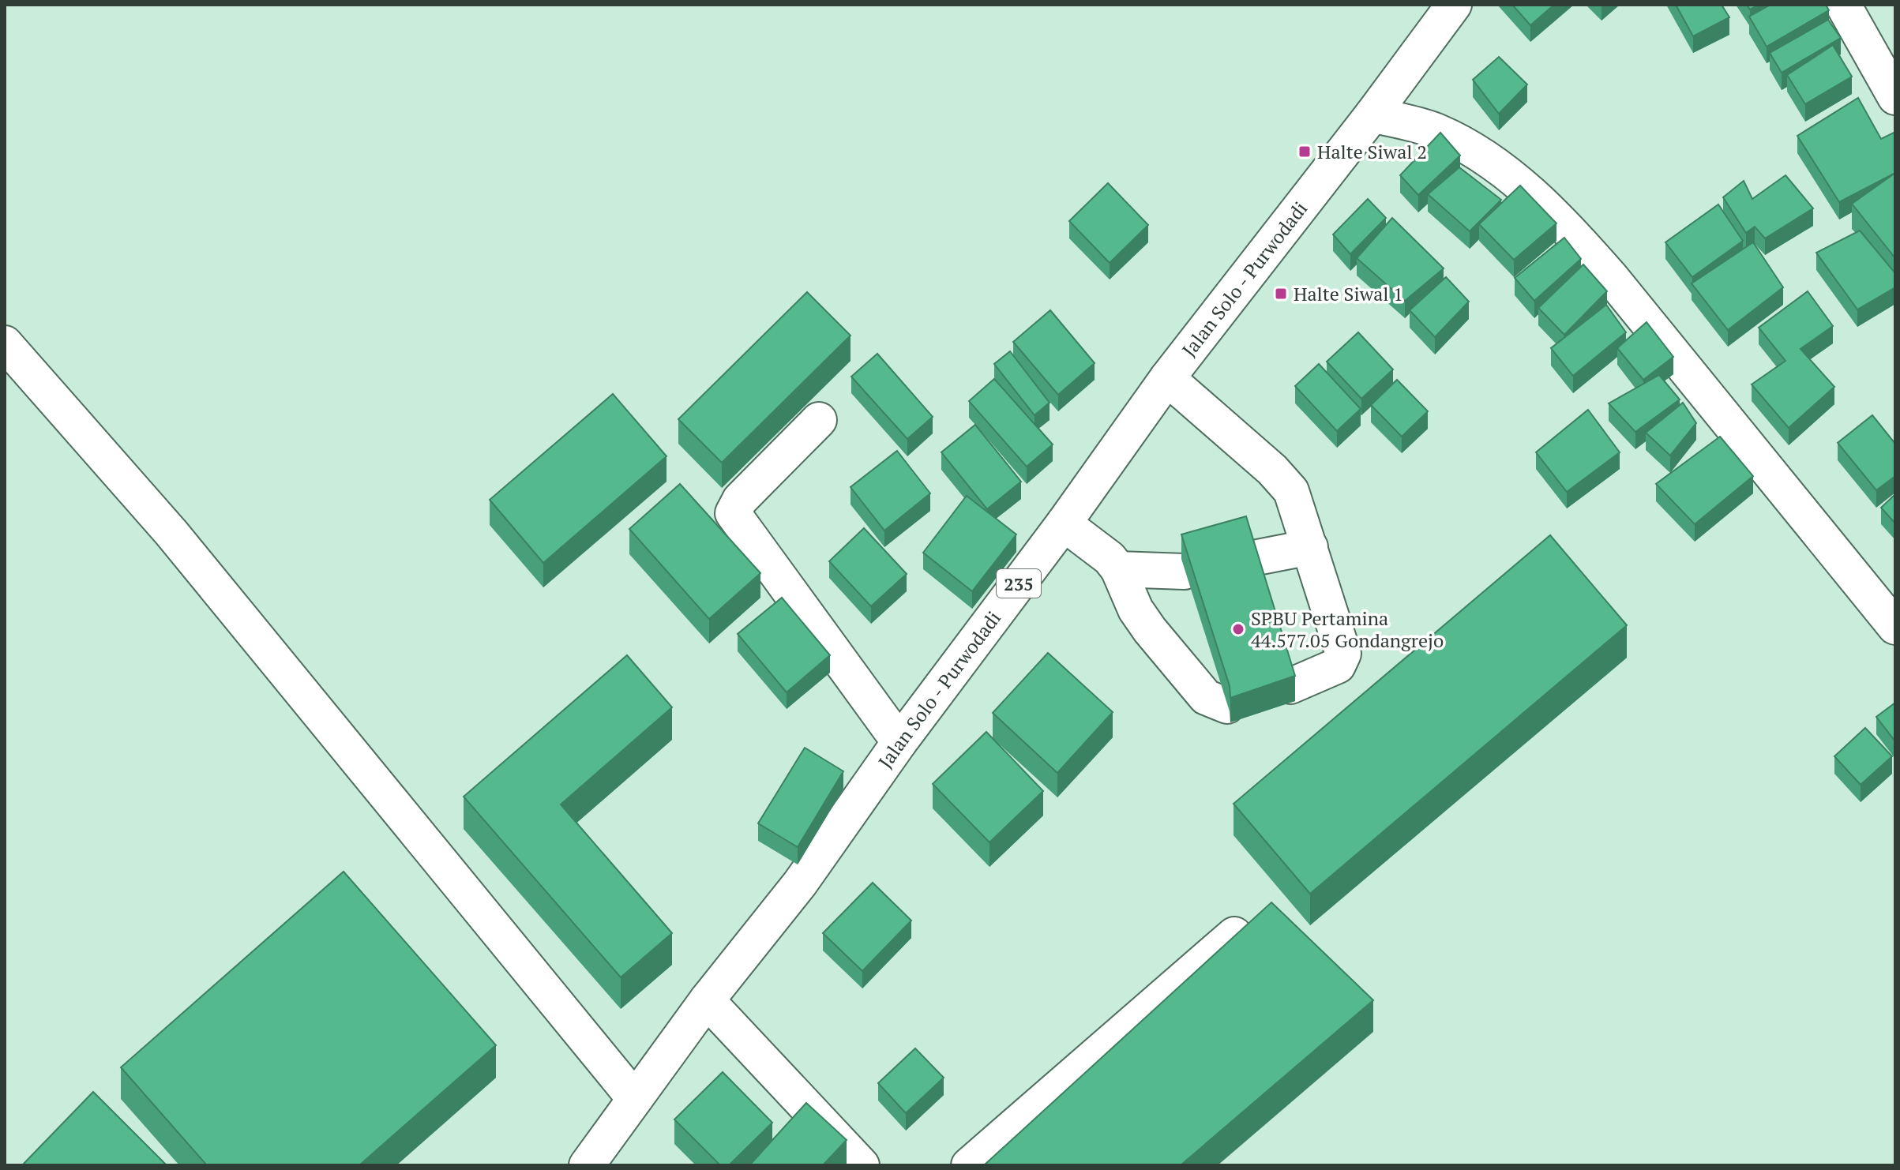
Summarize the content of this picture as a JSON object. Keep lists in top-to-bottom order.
{
  "streets": {
    "street": ["Jalan Solo - Purwodadi", "235"]
  },
  "places": {
    "transit": ["Halte Siwal 2", "Halte Siwal 1"],
    "other": ["SPBU Pertamina 44.577.05 Gondangrejo"]
  }
}
